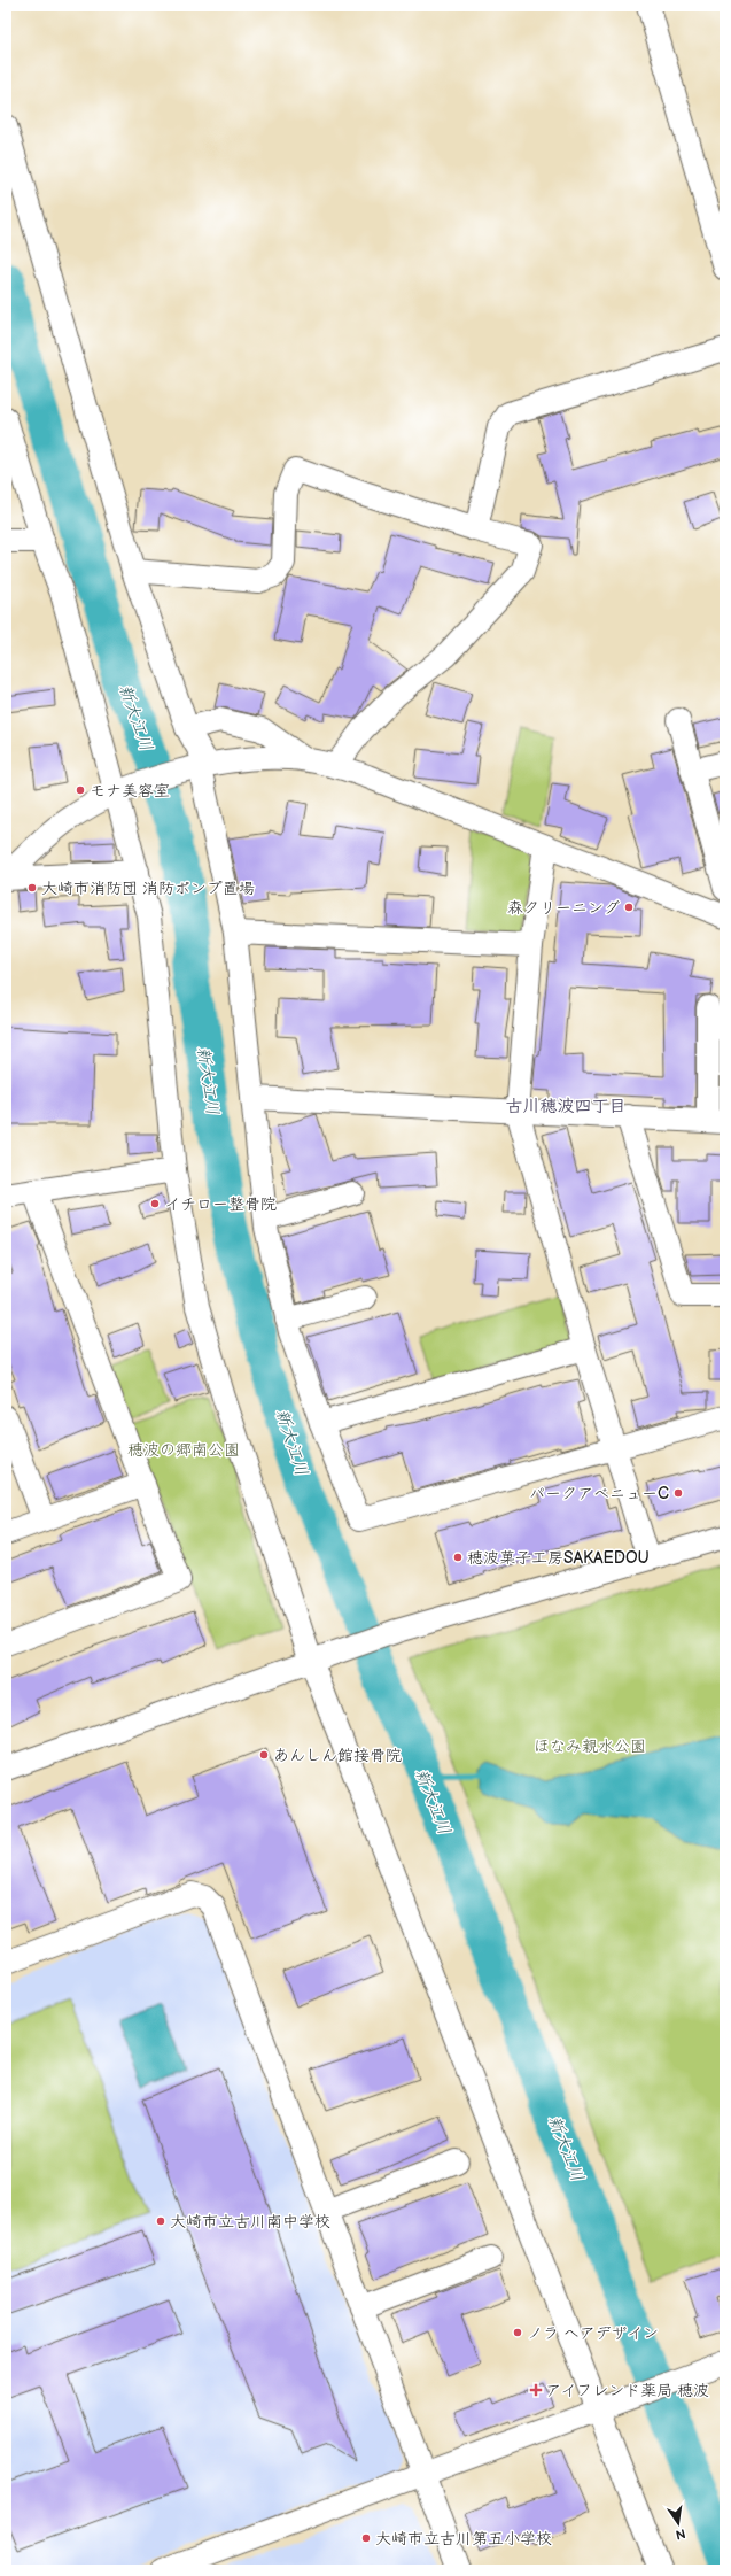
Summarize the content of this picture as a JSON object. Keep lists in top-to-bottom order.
{
  "districts": ["古川穂波四丁目"],
  "water": ["新大江川"],
  "parks": ["穂波の郷南公園", "ほなみ親水公園"],
  "places": {
    "other": [
      "モナ美容室",
      "大崎市消防団 消防ポンプ置場",
      "森クリーニング",
      "イチロー整骨院",
      "パークアベニューC",
      "穂波菓子工房SAKAEDOU",
      "あんしん館接骨院",
      "大崎市立古川南中学校",
      "ノラ ヘアデザイン",
      "大崎市立古川第五小学校"
    ],
    "health": ["アイフレンド薬局 穂波"]
  },
  "north": "bottom"
}
